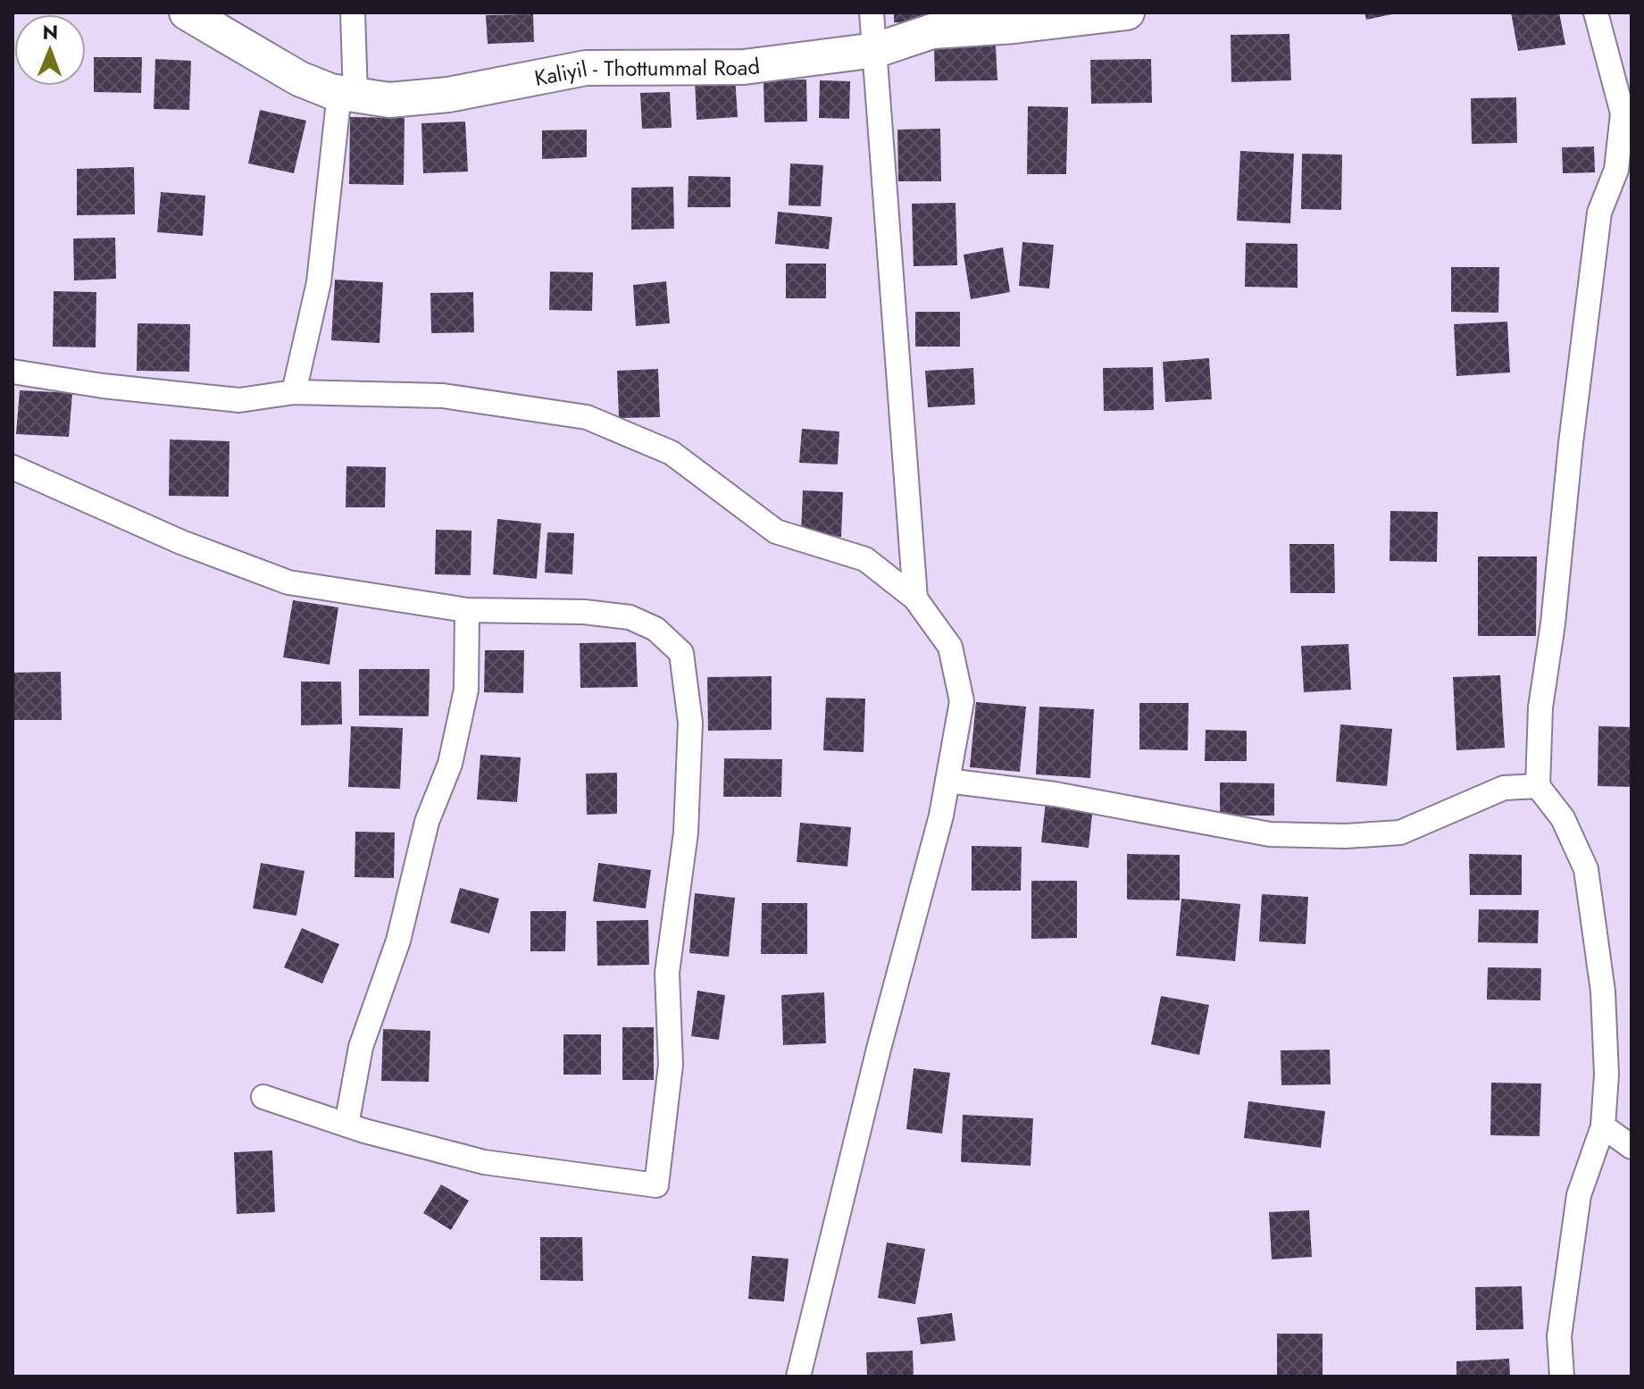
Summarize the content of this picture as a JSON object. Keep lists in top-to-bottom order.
{
  "streets": {
    "main road": ["Kaliyil - Thottummal Road"]
  },
  "north": "top"
}
